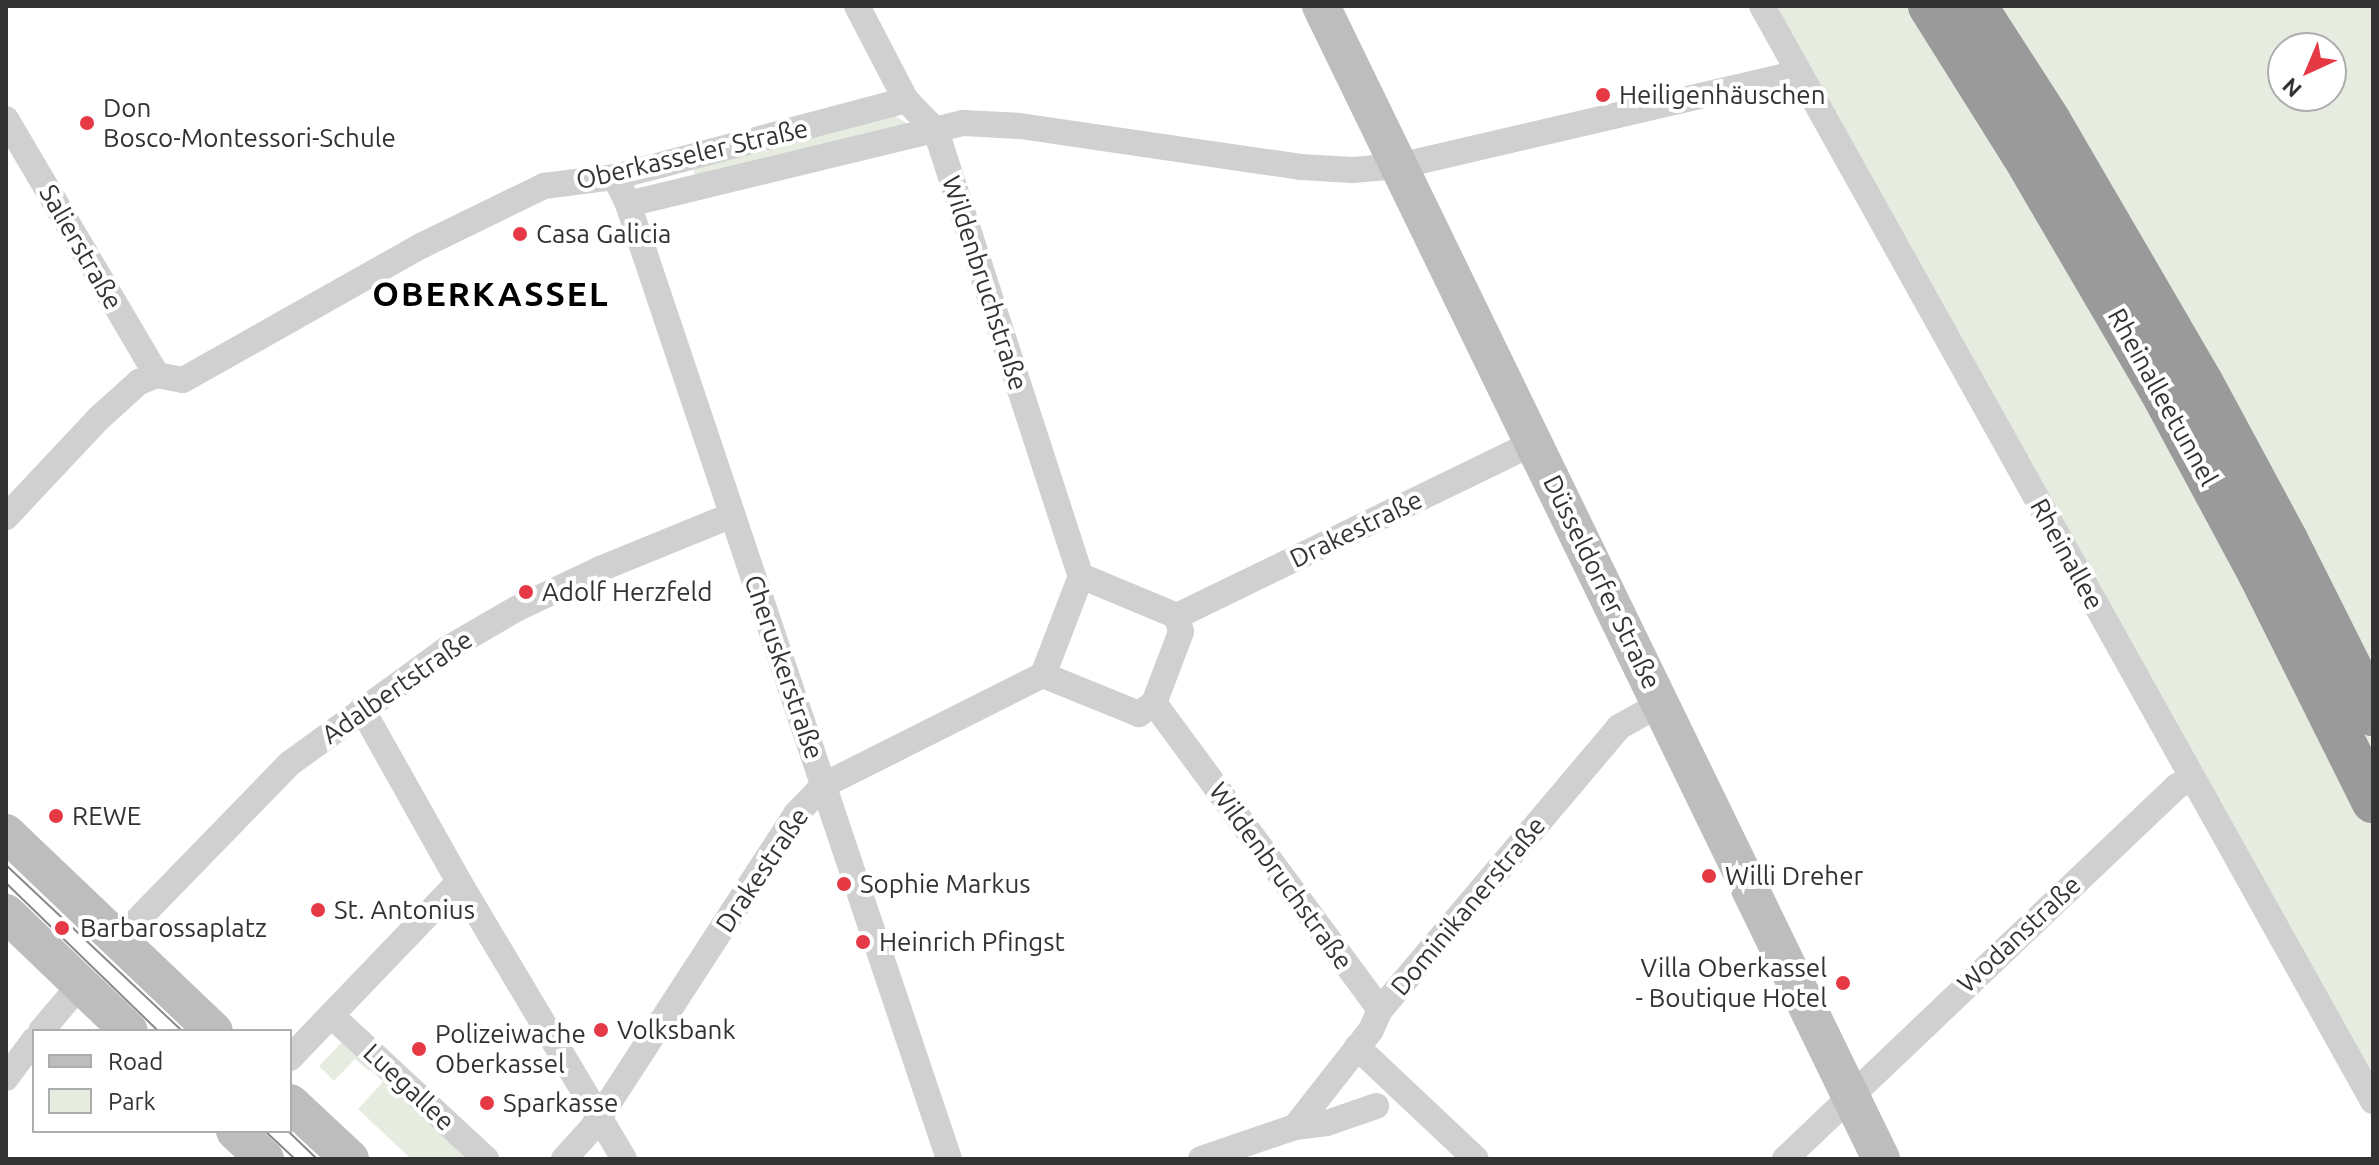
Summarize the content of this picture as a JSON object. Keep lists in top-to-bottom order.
{
  "streets": {
    "highway": ["Rheinalleetunnel"],
    "street": [
      "Oberkasseler Straße",
      "Salierstraße",
      "Wildenbruchstraße",
      "Drakestraße",
      "Rheinallee",
      "Düsseldorfer Straße",
      "Cheruskerstraße",
      "Adalbertstraße",
      "Dominikanerstraße",
      "Wodanstraße",
      "Luegallee"
    ]
  },
  "crossings": [
    ["Oberkasseler Straße", "Salierstraße"],
    ["Oberkasseler Straße", "Wildenbruchstraße"],
    ["Oberkasseler Straße", "Rheinallee"],
    ["Oberkasseler Straße", "Düsseldorfer Straße"],
    ["Oberkasseler Straße", "Cheruskerstraße"],
    ["Wildenbruchstraße", "Dominikanerstraße"],
    ["Drakestraße", "Düsseldorfer Straße"],
    ["Drakestraße", "Cheruskerstraße"],
    ["Rheinallee", "Wodanstraße"],
    ["Düsseldorfer Straße", "Dominikanerstraße"],
    ["Düsseldorfer Straße", "Wodanstraße"],
    ["Cheruskerstraße", "Adalbertstraße"]
  ],
  "districts": ["OBERKASSEL"],
  "places": [
    "Heiligenhäuschen",
    "Don Bosco-Montessori-Schule",
    "Casa Galicia",
    "Adolf Herzfeld",
    "REWE",
    "Willi Dreher",
    "Sophie Markus",
    "St. Antonius",
    "Barbarossaplatz",
    "Heinrich Pfingst",
    "Villa Oberkassel - Boutique Hotel",
    "Volksbank",
    "Polizeiwache Oberkassel",
    "Sparkasse"
  ],
  "legend": ["Road", "Park"],
  "north": "bottom left"
}
